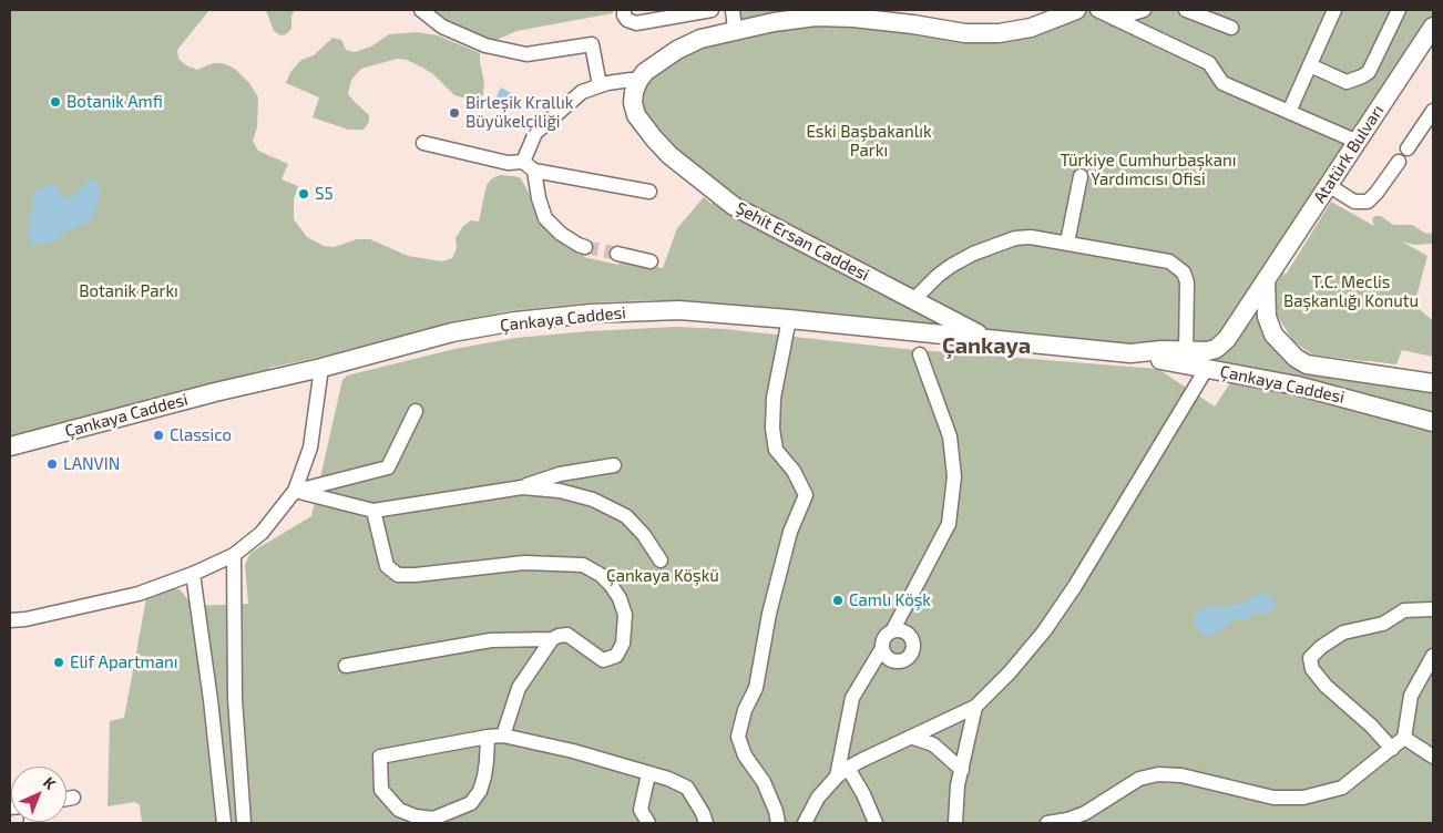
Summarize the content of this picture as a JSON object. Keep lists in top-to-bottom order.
{
  "streets": {
    "main road": ["Atatürk Bulvarı", "Şehit Ersan Caddesi", "Çankaya Caddesi"]
  },
  "crossings": [
    ["Atatürk Bulvarı", "Çankaya Caddesi"],
    ["Şehit Ersan Caddesi", "Çankaya Caddesi"]
  ],
  "districts": ["Çankaya"],
  "parks": [
    "Eski Başbakanlık Parkı",
    "Türkiye Cumhurbaşkanı Yardımcısı Ofisi",
    "T.C. Meclis Başkanlığı Konutu",
    "Botanik Parkı",
    "Çankaya Köşkü"
  ],
  "places": [
    "Botanik Amfi",
    "Birleşik Krallık Büyükelçiliği",
    "S5",
    "Classico",
    "LANVIN",
    "Camlı Köşk",
    "Elif Apartmanı"
  ],
  "north": "top right"
}
